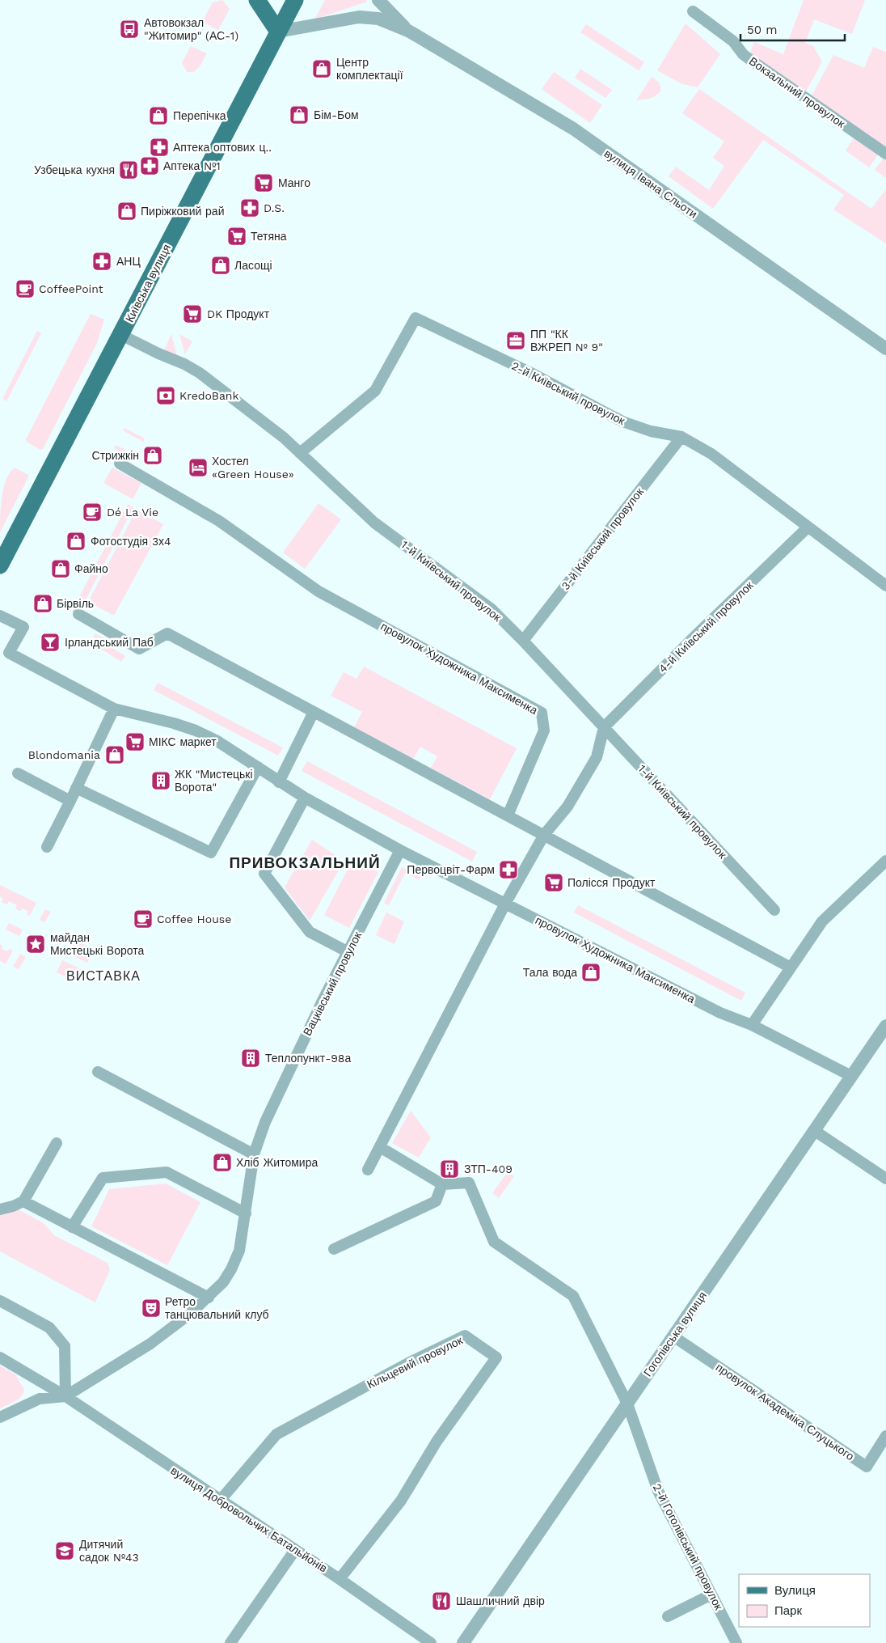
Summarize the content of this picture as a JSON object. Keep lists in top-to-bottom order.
{
  "streets": {
    "main road": ["Київська вулиця"],
    "street": [
      "Вокзальний провулок",
      "вулиця Івана Сльоти",
      "2-й Київський провулок",
      "3-й Київський провулок",
      "1-й Київський провулок",
      "4-й Київський провулок",
      "провулок Художника Максименка",
      "Вацківський провулок",
      "Гоголівська вулиця",
      "Кільцевий провулок",
      "провулок Академіка Слуцького",
      "вулиця Добровольчих Батальйонів",
      "2-й Гоголівський провулок"
    ]
  },
  "crossings": [
    ["вулиця Івана Сльоти", "Київська вулиця"],
    ["Київська вулиця", "1-й Київський провулок"],
    ["2-й Київський провулок", "3-й Київський провулок"],
    ["2-й Київський провулок", "1-й Київський провулок"],
    ["2-й Київський провулок", "4-й Київський провулок"],
    ["3-й Київський провулок", "1-й Київський провулок"],
    ["1-й Київський провулок", "4-й Київський провулок"],
    ["провулок Художника Максименка", "Вацківський провулок"],
    ["провулок Художника Максименка", "Гоголівська вулиця"],
    ["Вацківський провулок", "вулиця Добровольчих Батальйонів"],
    ["Гоголівська вулиця", "провулок Академіка Слуцького"],
    ["Гоголівська вулиця", "2-й Гоголівський провулок"],
    ["Кільцевий провулок", "вулиця Добровольчих Батальйонів"]
  ],
  "districts": ["ПРИВОКЗАЛЬНИЙ", "ВИСТАВКА"],
  "places": {
    "bus stop": ["Автовокзал \"Житомир\" (АС-1)"],
    "shop": [
      "Центр комплектації",
      "Бім-Бом",
      "Перепічка",
      "Пиріжковий рай",
      "Ласощі",
      "Стрижкін",
      "Фотостудія 3х4",
      "Файно",
      "Бірвіль",
      "Blondomania",
      "Тала вода",
      "Хліб Житомира"
    ],
    "pharmacy": [
      "Аптека оптових ц‥",
      "Аптека №1",
      "D.S.",
      "АНЦ",
      "Первоцвіт-Фарм"
    ],
    "restaurant": ["Узбецька кухня", "Шашличний двір"],
    "supermarket": [
      "Манго",
      "Тетяна",
      "DK Продукт",
      "МІКС маркет",
      "Полісся Продукт"
    ],
    "cafe": ["CoffeePoint", "Dé La Vie", "Coffee House"],
    "office": ["ПП \"КК ВЖРЕП № 9\""],
    "bank": ["KredoBank"],
    "hotel": ["Хостел «Green House»"],
    "bar": ["Ірландський Паб"],
    "building": ["ЖК \"Мистецькі Ворота\"", "Теплопункт-98а", "ЗТП-409"],
    "place": ["майдан Мистецькі Ворота"],
    "theatre": ["Ретро танцювальний клуб"],
    "school or university": ["Дитячий садок №43"]
  },
  "legend": ["Вулиця", "Парк"],
  "scale_bar": "50 m"
}
